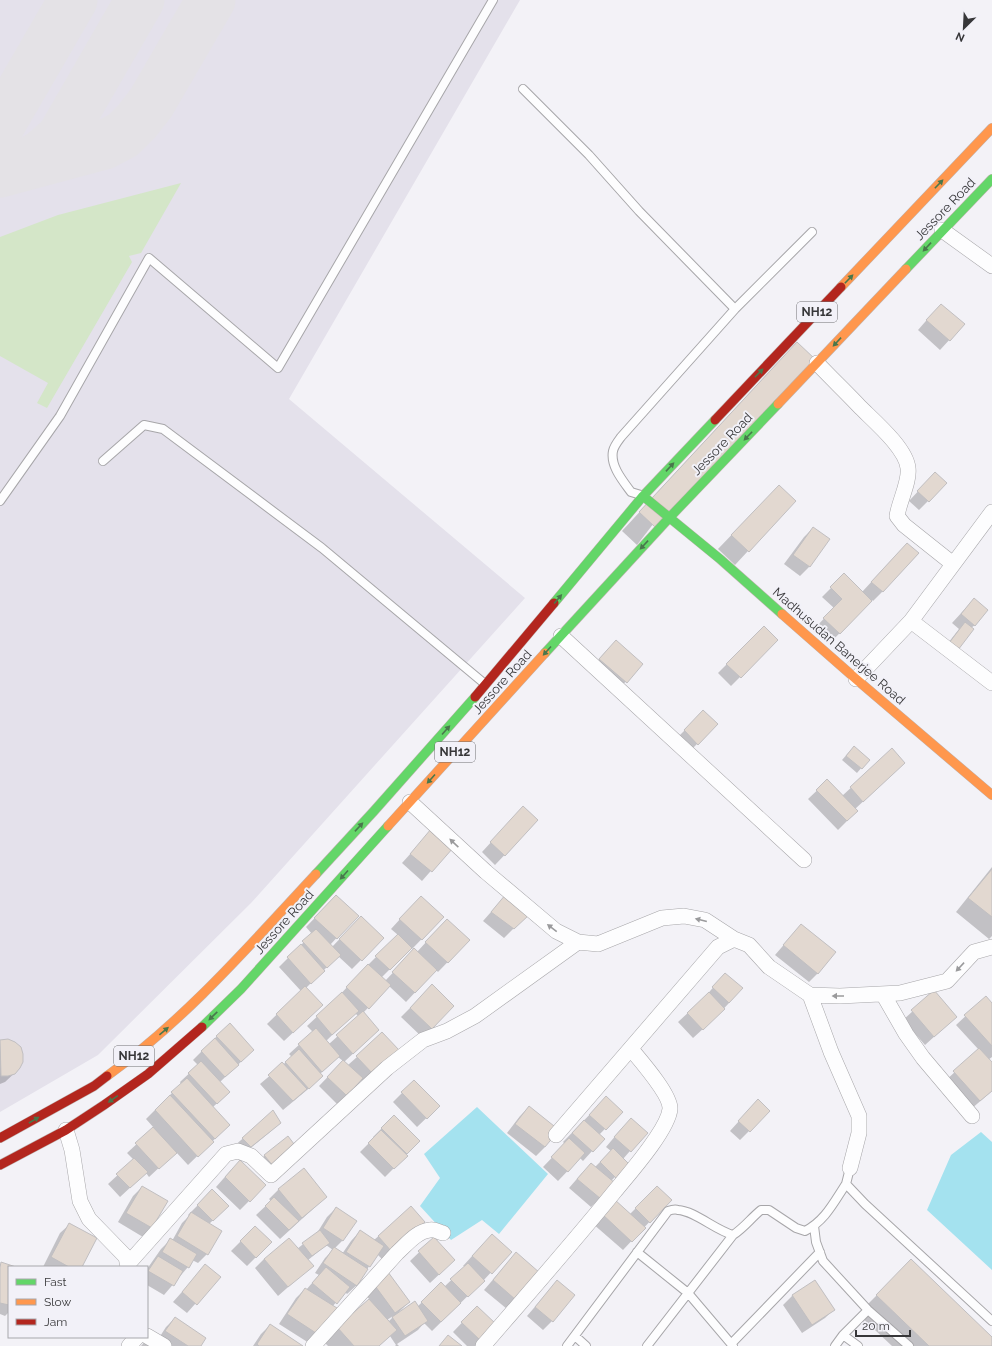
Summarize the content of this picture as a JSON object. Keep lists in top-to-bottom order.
{
  "streets": {
    "main road": ["Jessore Road", "NH12", "Madhusudan Banerjee Road"]
  },
  "crossings": [
    ["Jessore Road", "Madhusudan Banerjee Road"],
    ["NH12", "Madhusudan Banerjee Road"]
  ],
  "legend": ["Fast", "Slow", "Jam"],
  "scale_bar": "20 m",
  "north": "bottom left"
}
